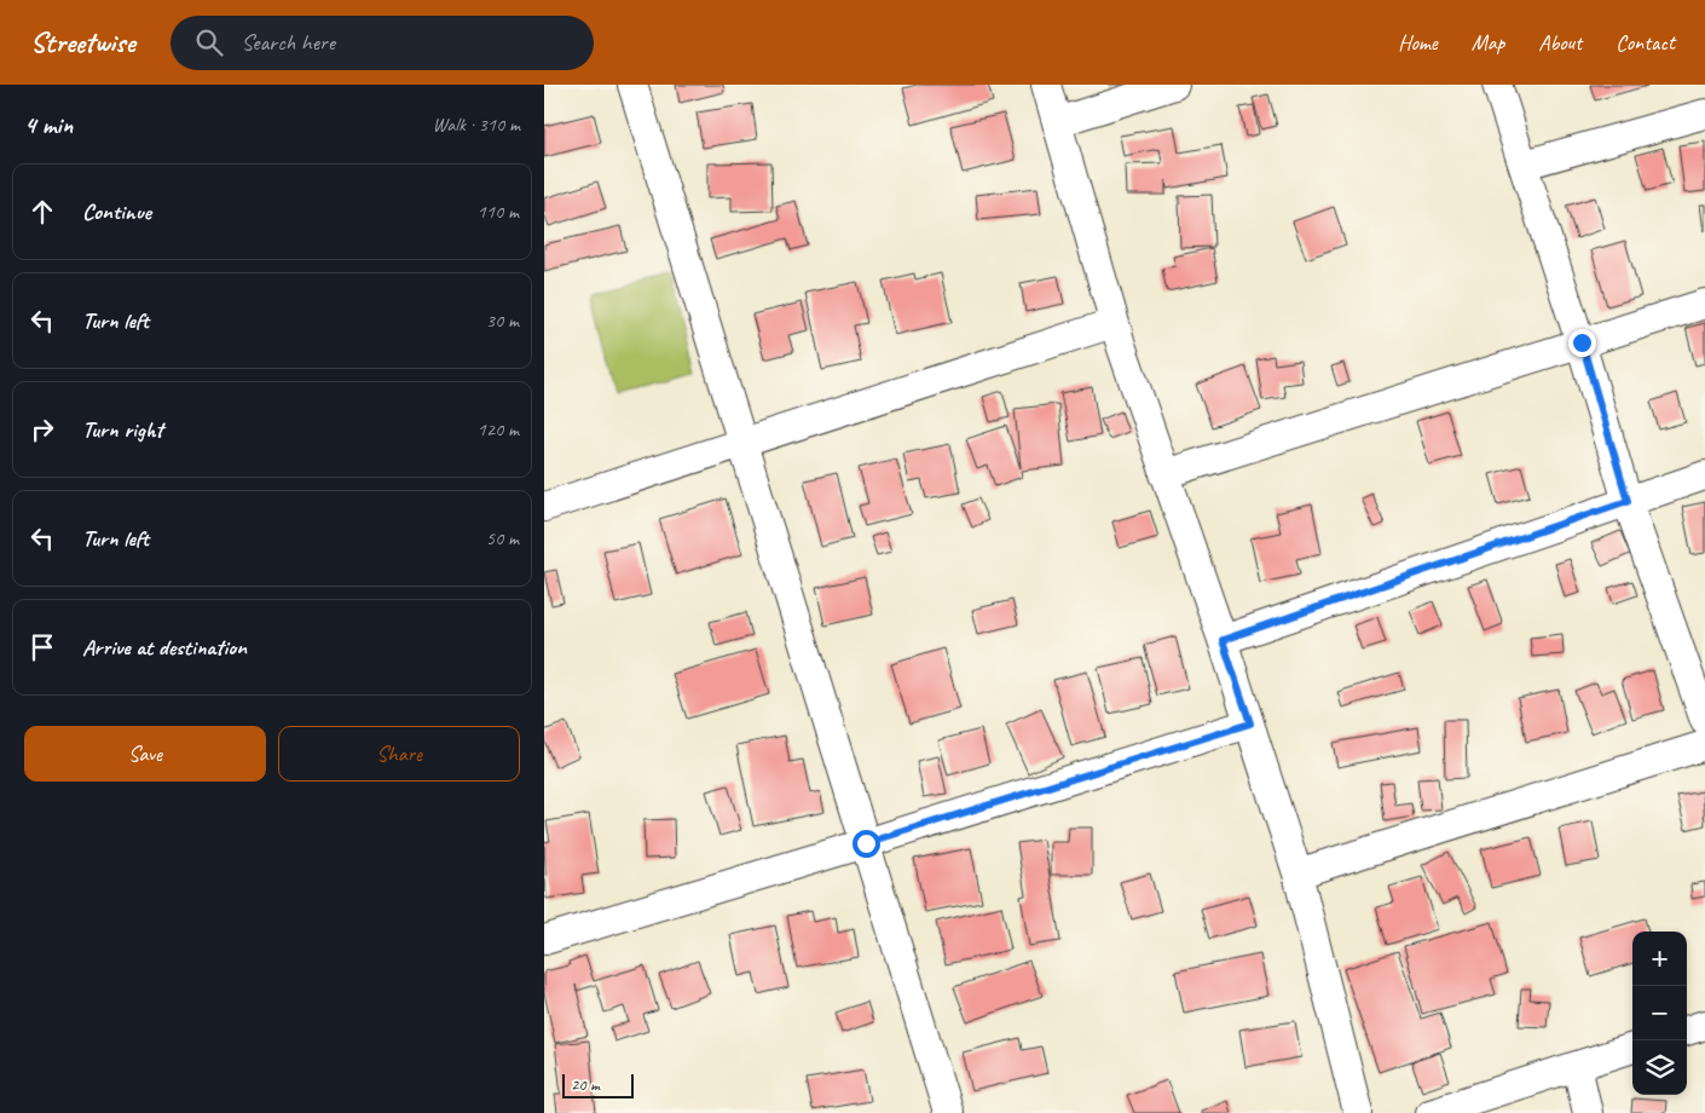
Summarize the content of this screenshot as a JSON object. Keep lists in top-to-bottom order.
{
  "scale_bar": "20 m",
  "page": {
    "header": "Streetwise",
    "search": "Search here",
    "nav": [
      "Home",
      "Map",
      "About",
      "Contact"
    ],
    "heading": ["4 min", "Walk · 310 m"],
    "list": [
      ["Continue", "110 m"],
      ["Turn left", "30 m"],
      ["Turn right", "120 m"],
      ["Turn left", "50 m"],
      "Arrive at destination"
    ],
    "buttons": ["Save", "Share"],
    "map_buttons": ["+", "−"],
    "scale": "20 m"
  }
}
